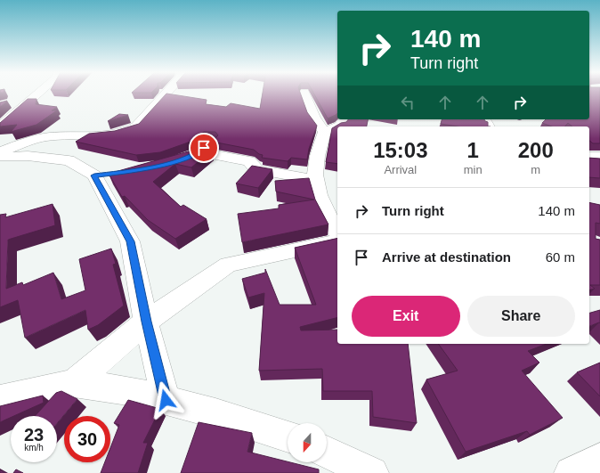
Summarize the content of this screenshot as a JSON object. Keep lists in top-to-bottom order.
{
  "north": "bottom",
  "page": {
    "turn": ["140 m", "Turn right"],
    "eta": [
      "15:03",
      "Arrival",
      "1",
      "min",
      "200",
      "m"
    ],
    "list": [
      {
        "name": "Turn right",
        "value": "140 m"
      },
      {
        "name": "Arrive at destination",
        "value": "60 m"
      }
    ],
    "buttons": ["Exit", "Share"],
    "speed": "23 km/h",
    "limit": "30"
  }
}
